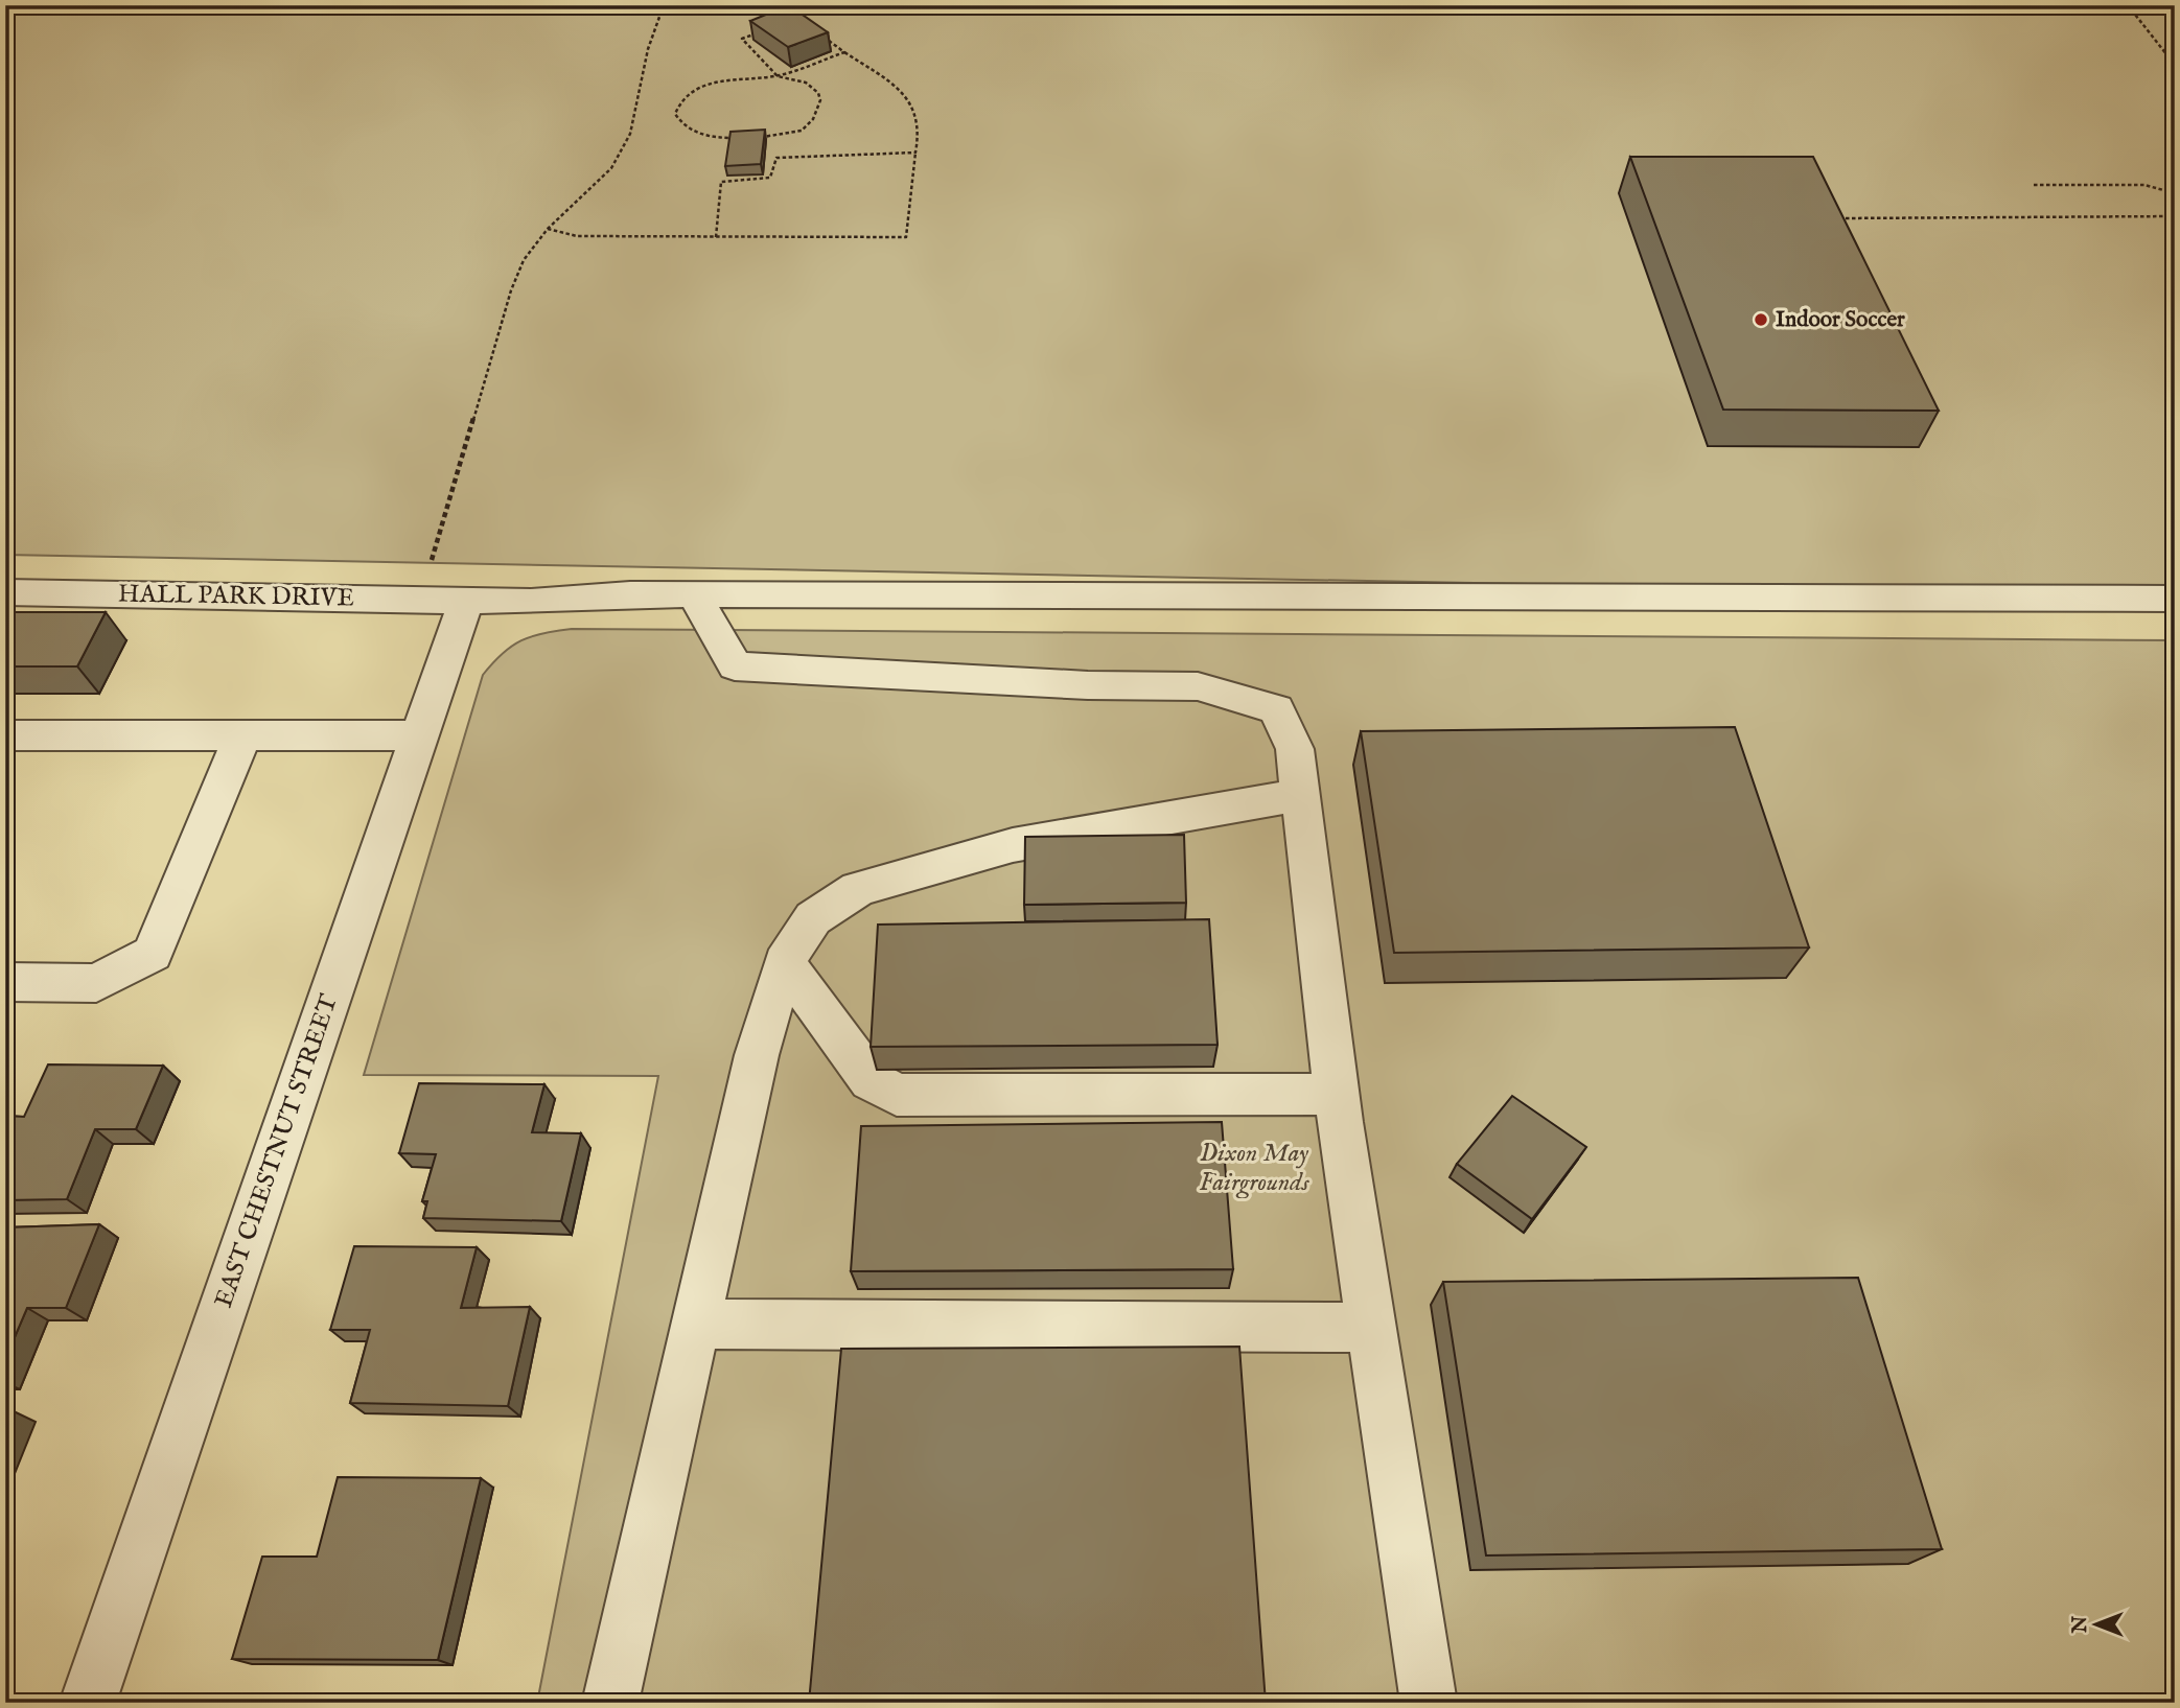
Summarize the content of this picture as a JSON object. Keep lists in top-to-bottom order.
{
  "streets": {
    "street": ["HALL PARK DRIVE", "EAST CHESTNUT STREET"]
  },
  "crossings": [
    ["HALL PARK DRIVE", "EAST CHESTNUT STREET"]
  ],
  "parks": ["Dixon May Fairgrounds"],
  "places": ["Indoor Soccer"],
  "north": "left"
}
